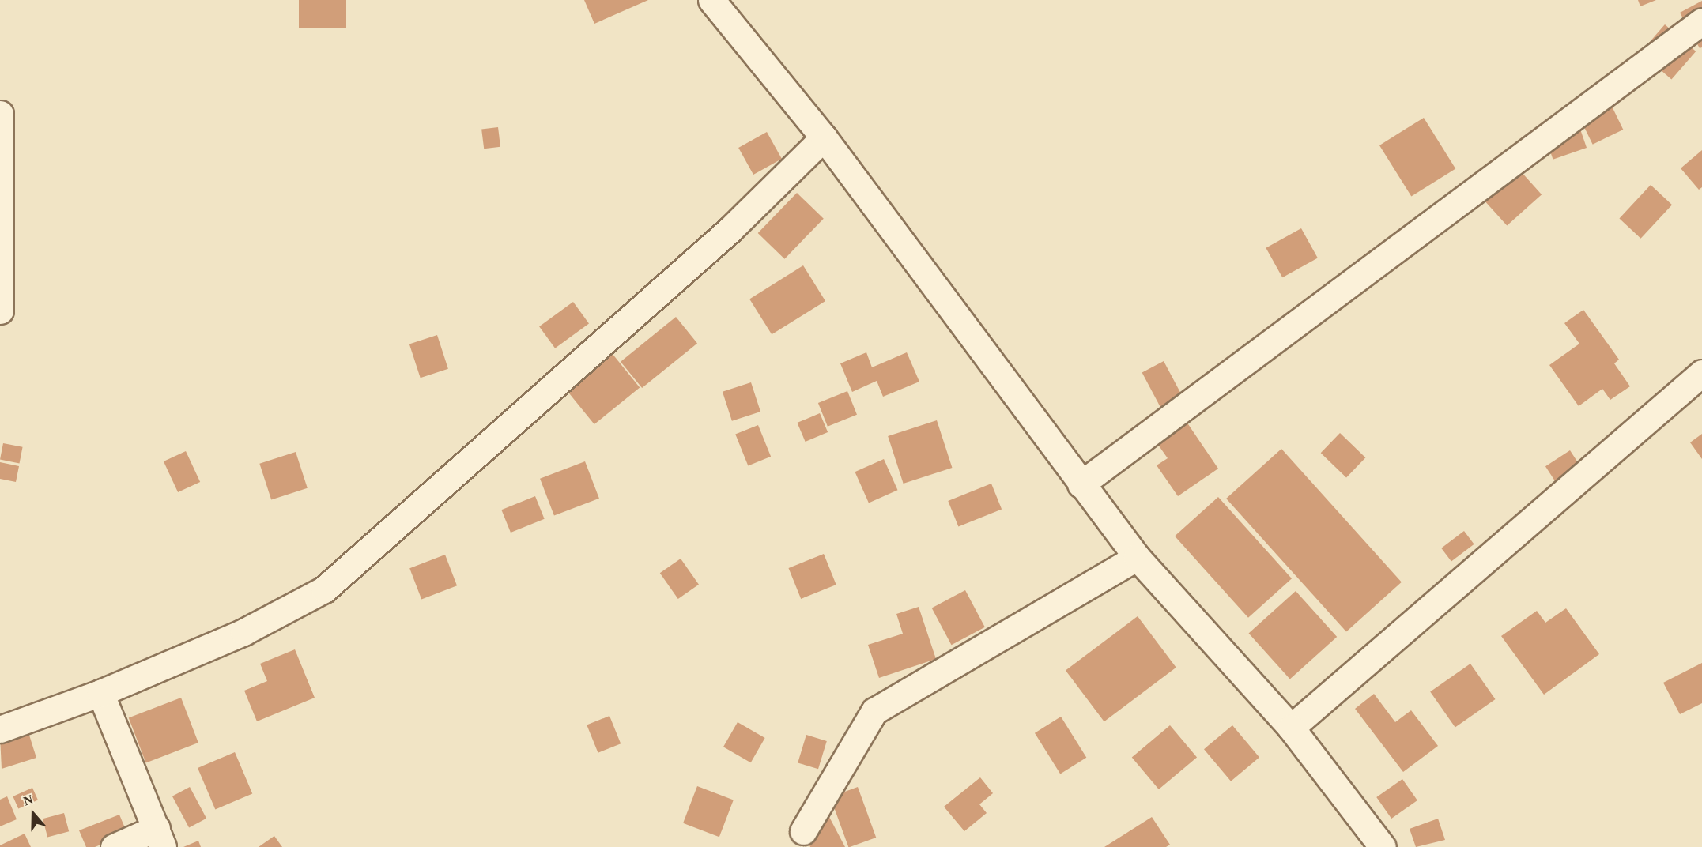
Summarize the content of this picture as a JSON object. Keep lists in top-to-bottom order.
{
  "north": "top"
}
